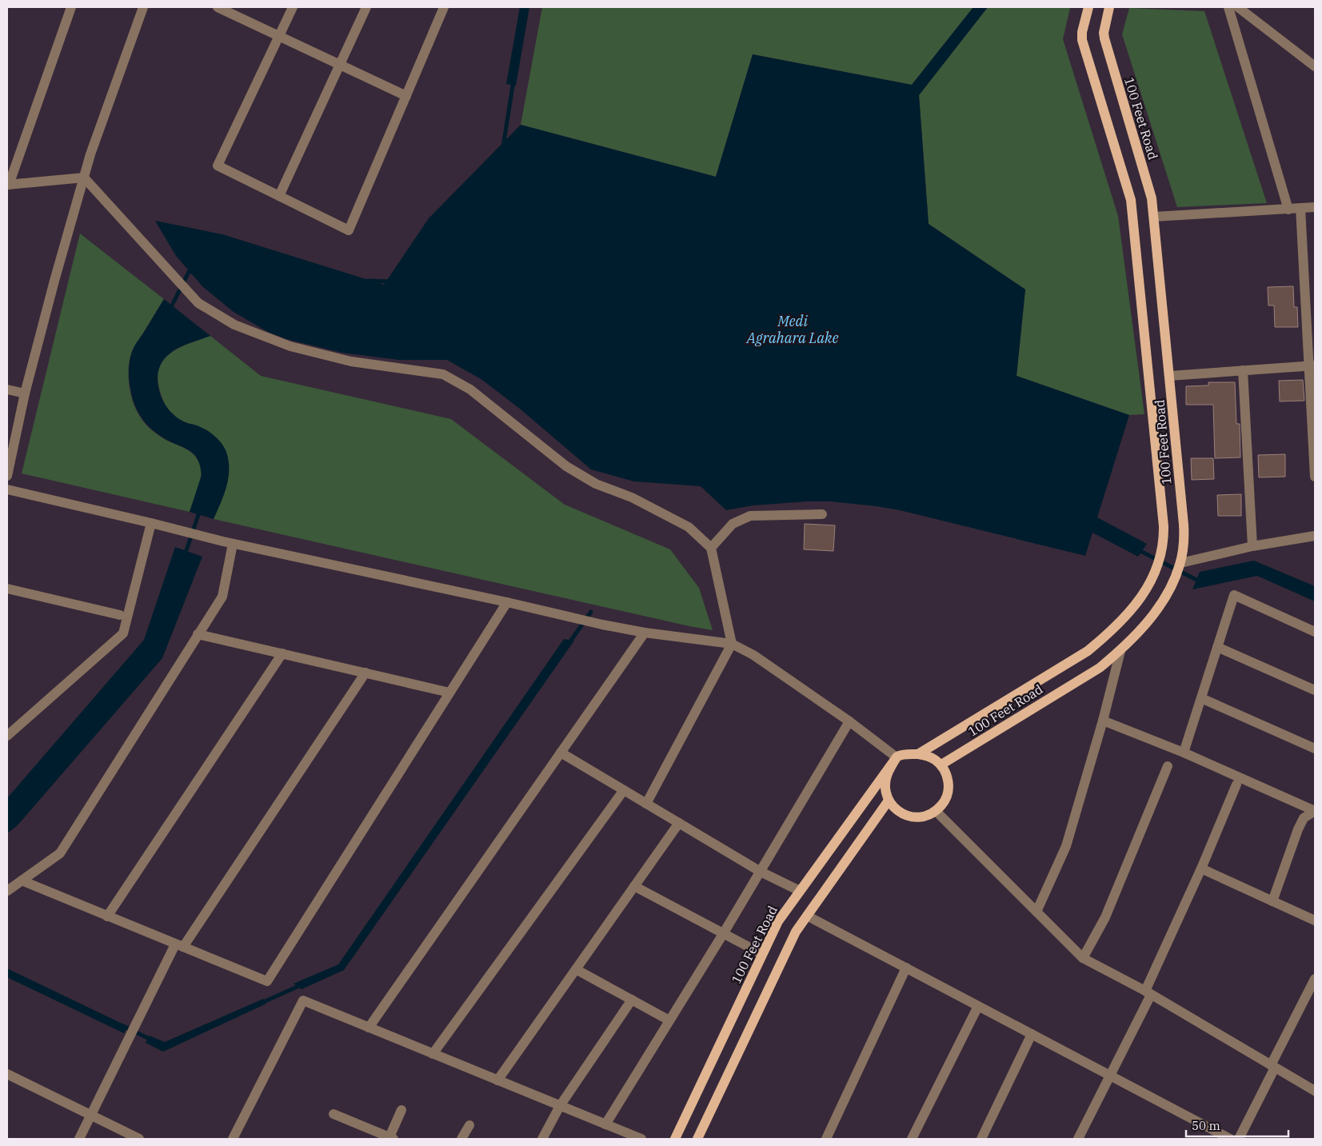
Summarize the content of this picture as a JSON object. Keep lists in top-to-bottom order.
{
  "streets": {
    "main road": ["100 Feet Road"]
  },
  "water": ["Medi Agrahara Lake"],
  "scale_bar": "50 m"
}
